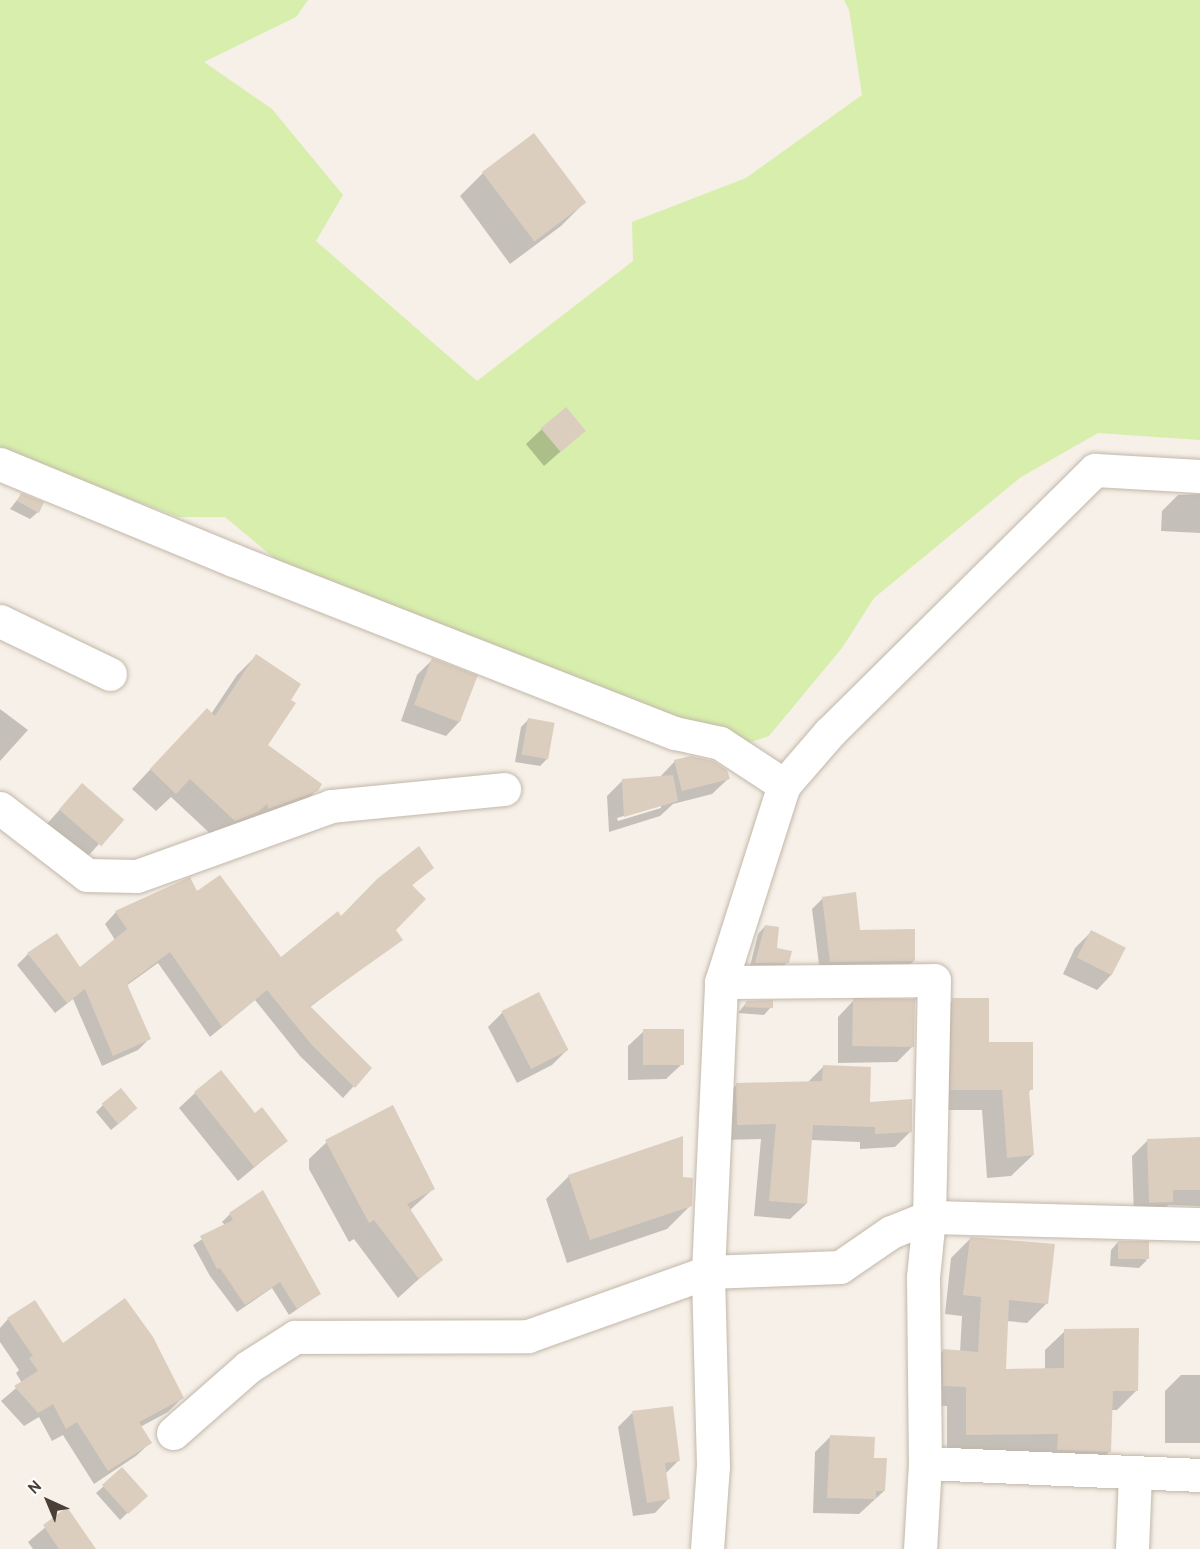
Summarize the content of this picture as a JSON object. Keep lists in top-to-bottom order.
{
  "north": "top left"
}
